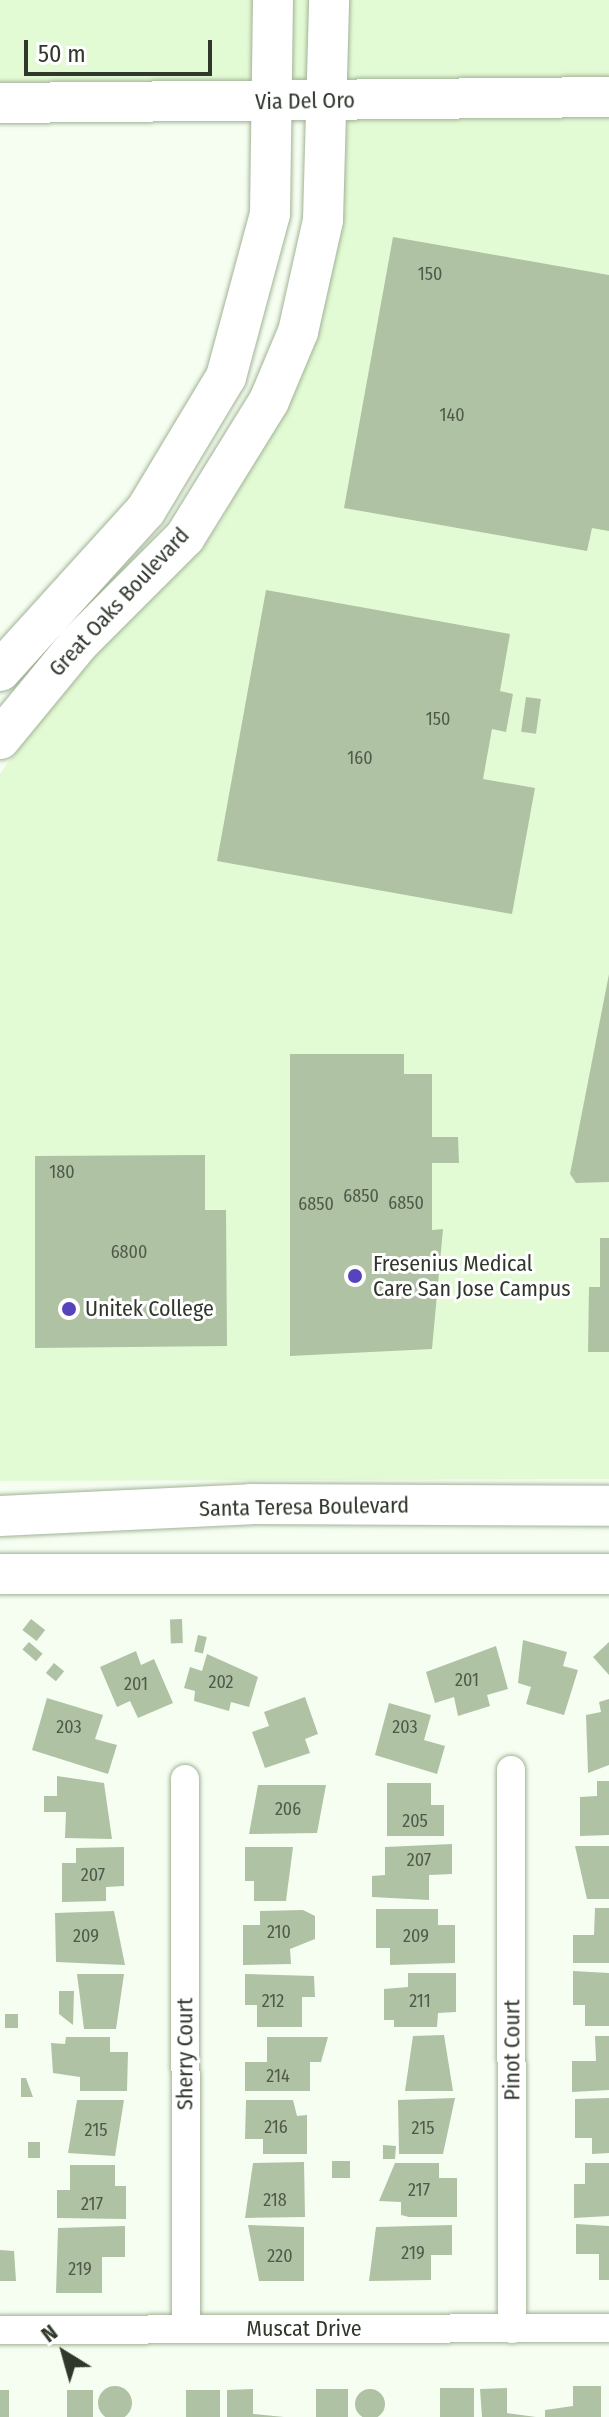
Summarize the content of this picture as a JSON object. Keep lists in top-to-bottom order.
{
  "streets": {
    "main road": ["Via Del Oro", "Great Oaks Boulevard", "Santa Teresa Boulevard"],
    "street": ["Pinot Court", "Sherry Court", "Muscat Drive"]
  },
  "crossings": [
    ["Via Del Oro", "Great Oaks Boulevard"],
    ["Pinot Court", "Muscat Drive"],
    ["Sherry Court", "Muscat Drive"]
  ],
  "places": ["Fresenius Medical Care San Jose Campus", "Unitek College"],
  "house_numbers": [
    "150",
    "140",
    "150",
    "160",
    "180",
    "6850",
    "6850",
    "6850",
    "6800",
    "201",
    "202",
    "201",
    "203",
    "203",
    "206",
    "205",
    "207",
    "207",
    "210",
    "209",
    "209",
    "212",
    "211",
    "214",
    "216",
    "215",
    "215",
    "217",
    "218",
    "217",
    "219",
    "220",
    "219"
  ],
  "scale_bar": "50 m",
  "north": "top left"
}
